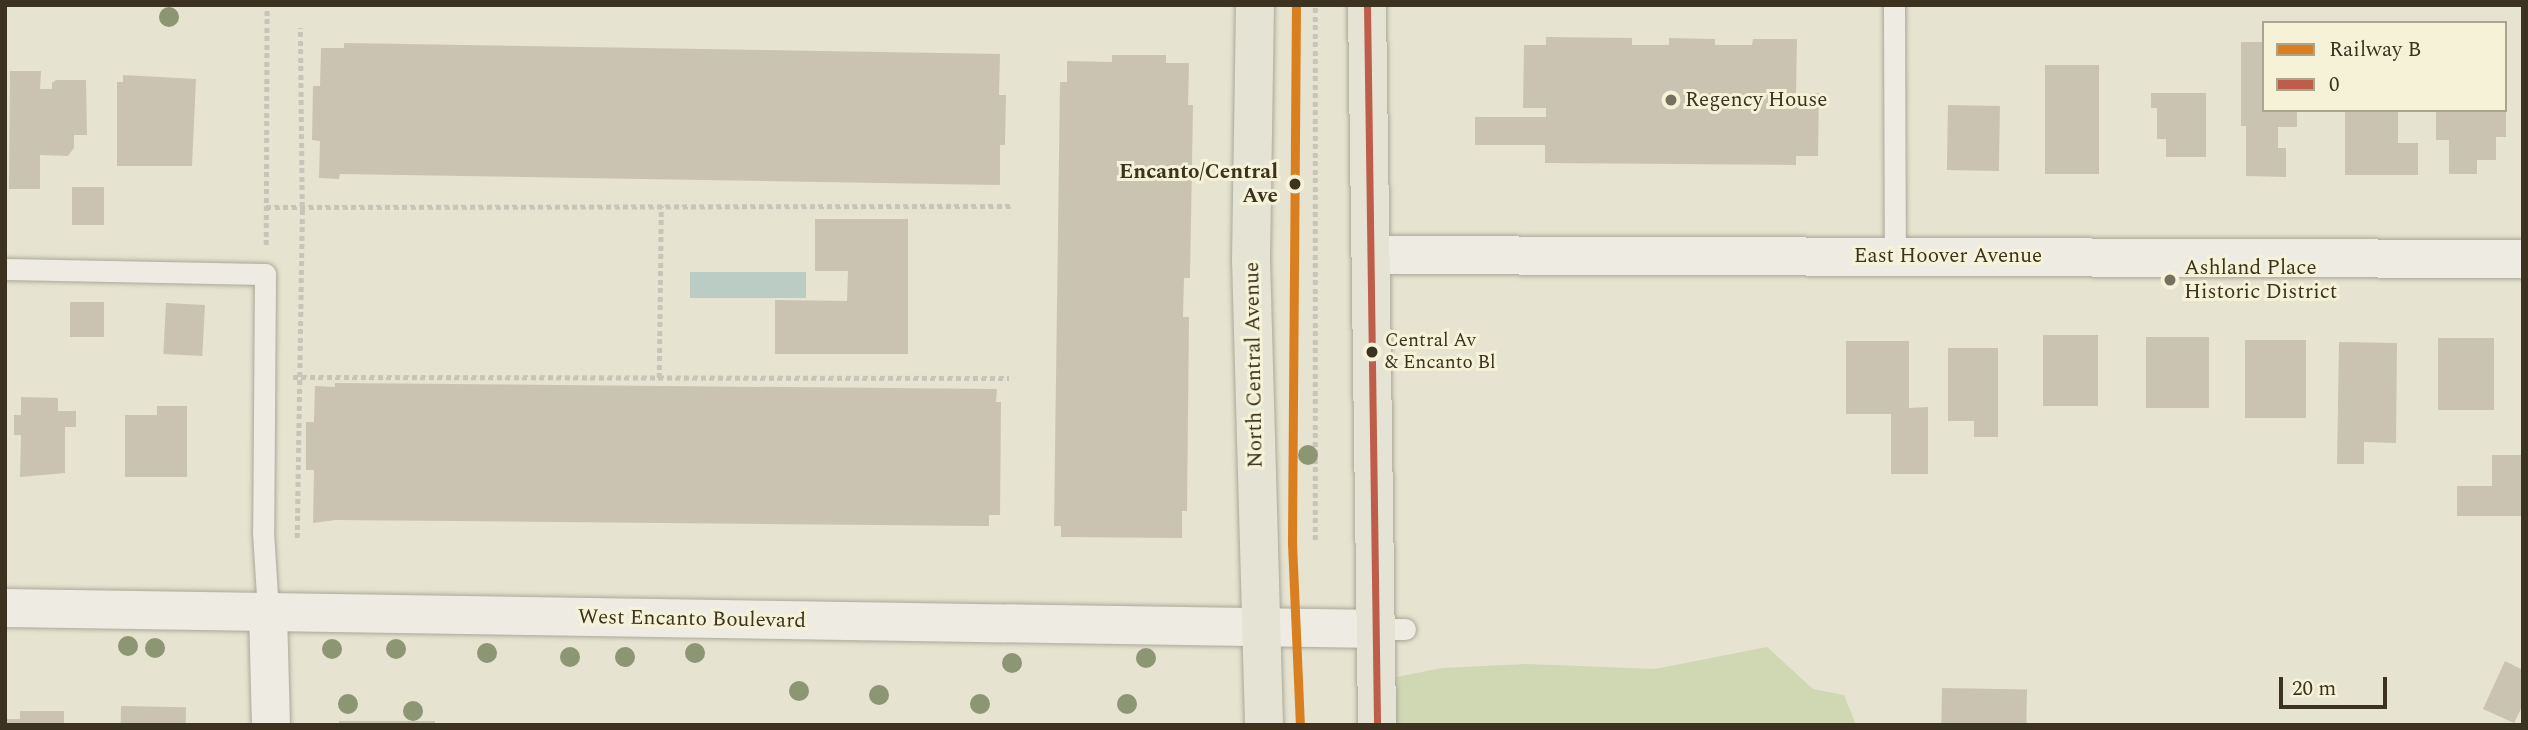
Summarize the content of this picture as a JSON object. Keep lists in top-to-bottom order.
{
  "streets": {
    "main road": ["North Central Avenue"],
    "street": ["East Hoover Avenue", "West Encanto Boulevard"]
  },
  "crossings": [
    ["North Central Avenue", "West Encanto Boulevard"]
  ],
  "places": [
    "Regency House",
    "Encanto/Central Ave",
    "Ashland Place Historic District",
    "Central Av & Encanto Bl"
  ],
  "lines": ["rail line B", "transit line 0"],
  "legend": ["Railway B", "0"],
  "scale_bar": "20 m"
}
